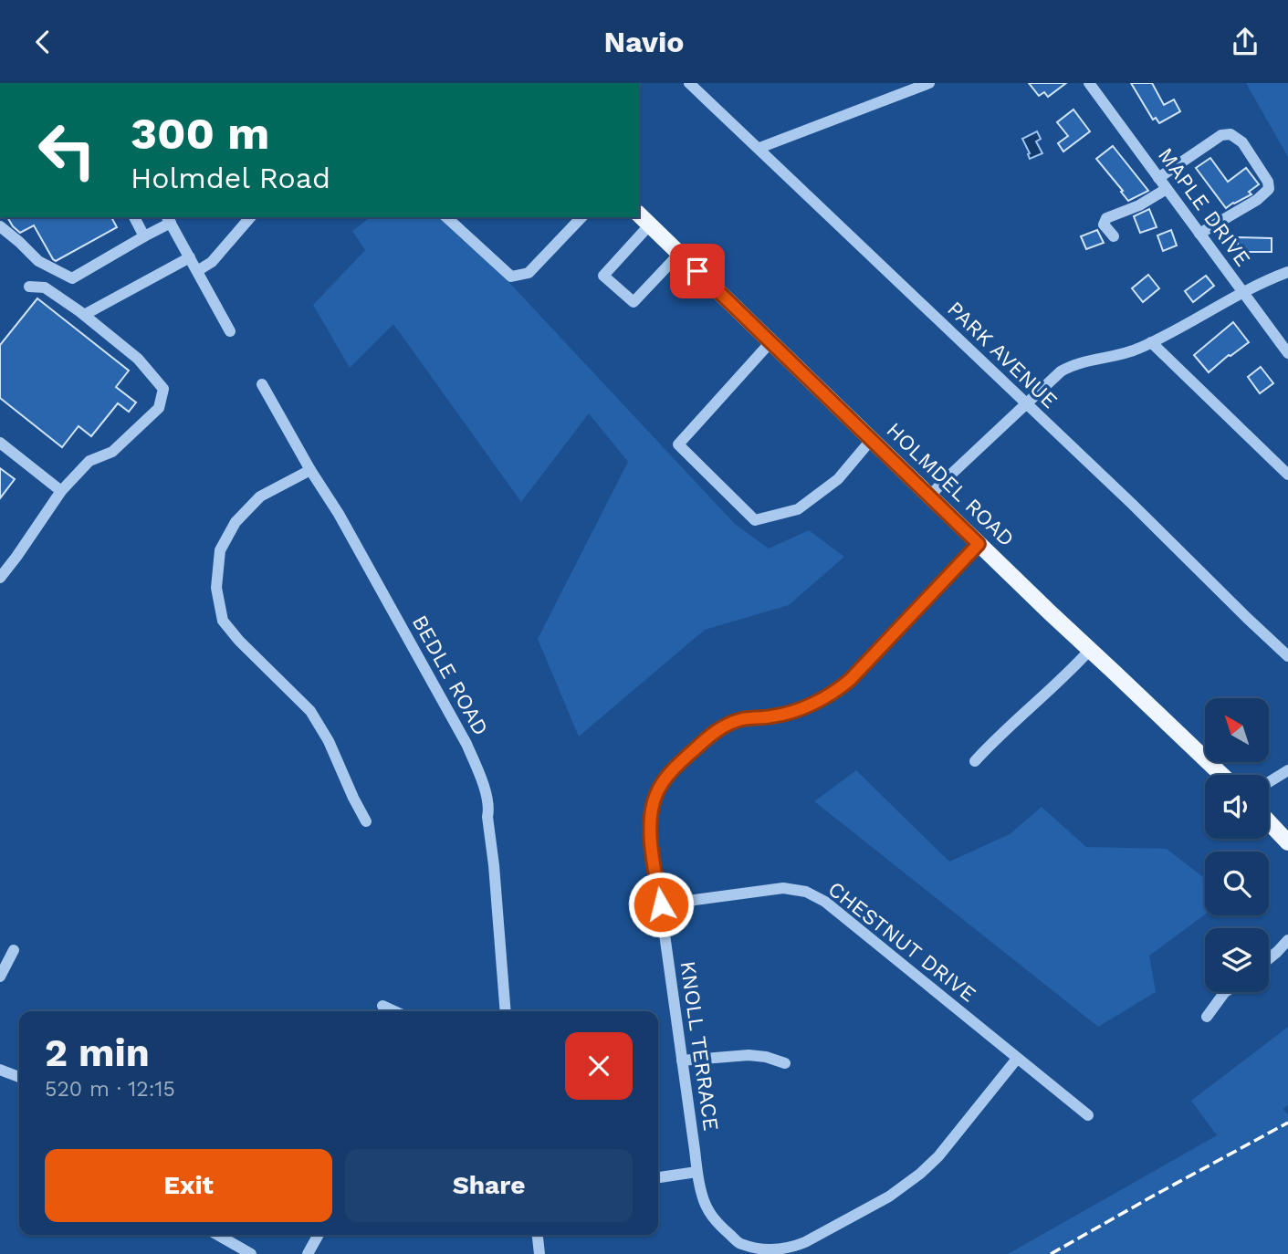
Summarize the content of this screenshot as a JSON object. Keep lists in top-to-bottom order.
{
  "streets": {
    "main road": ["HOLMDEL ROAD"],
    "street": [
      "MAPLE DRIVE",
      "PARK AVENUE",
      "BEDLE ROAD",
      "CHESTNUT DRIVE",
      "KNOLL TERRACE"
    ]
  },
  "crossings": [
    ["HOLMDEL ROAD", "KNOLL TERRACE"],
    ["CHESTNUT DRIVE", "KNOLL TERRACE"]
  ],
  "north": "top left",
  "page": {
    "header": "Navio",
    "turn": ["300 m", "Holmdel Road"],
    "heading": ["2 min", "520 m · 12:15"],
    "buttons": ["Exit", "Share"]
  }
}
